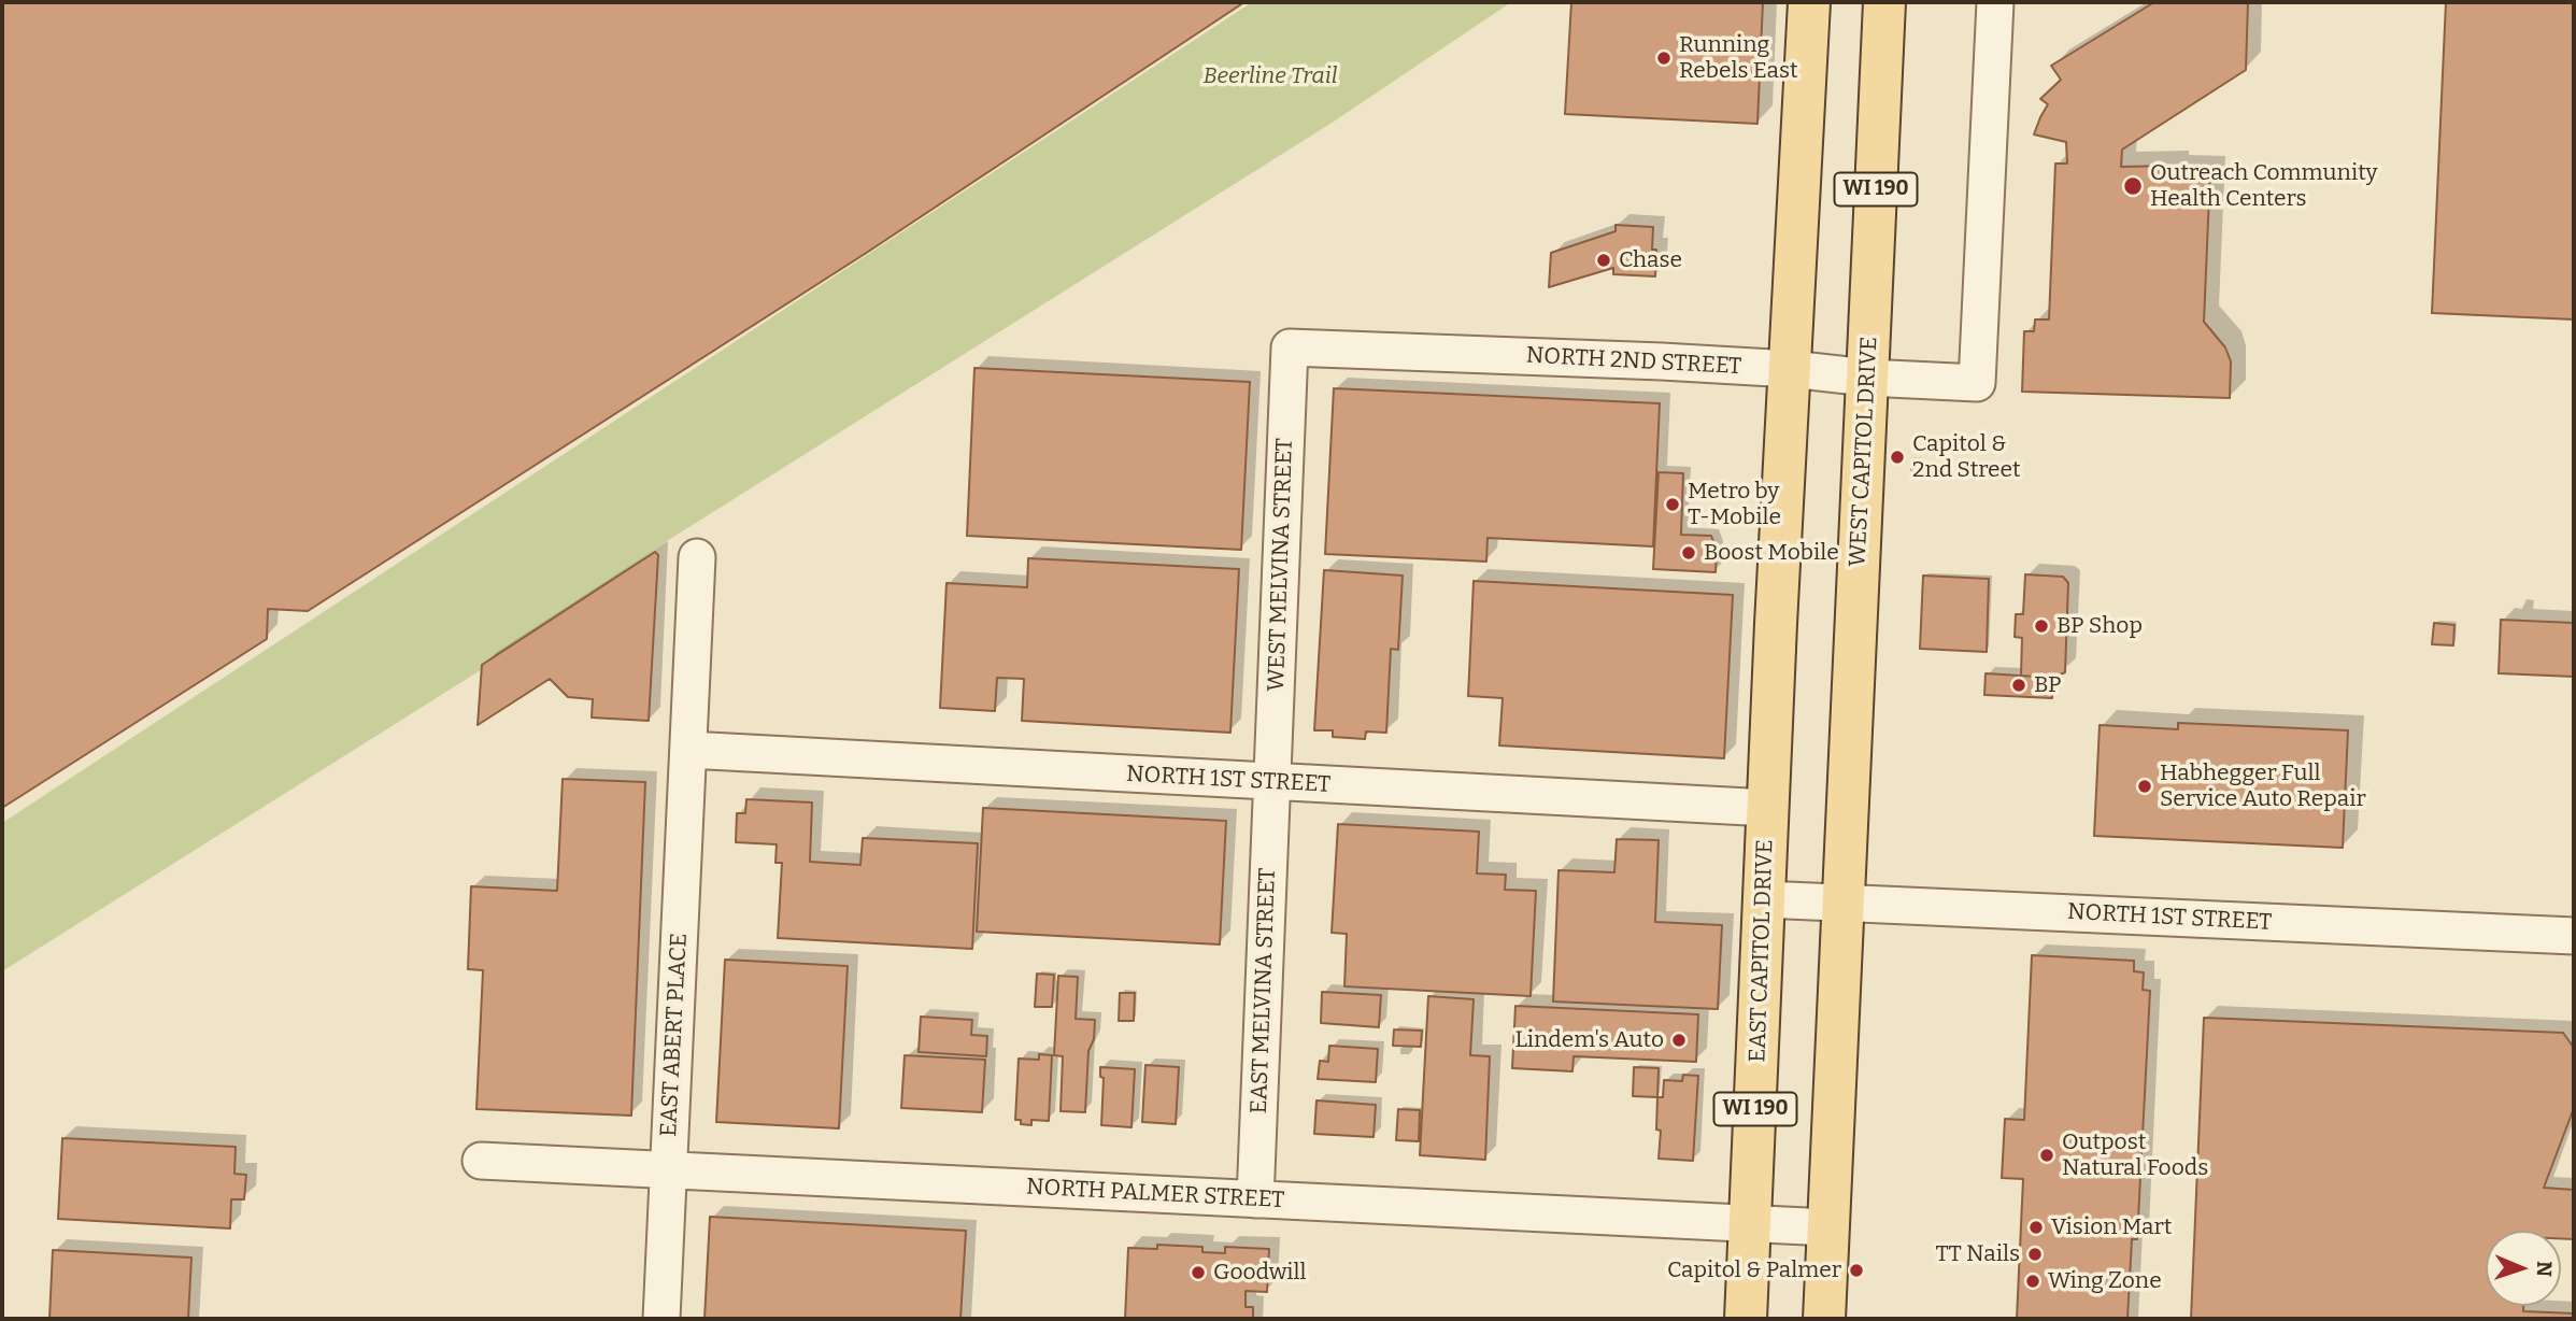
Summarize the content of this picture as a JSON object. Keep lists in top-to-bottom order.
{
  "streets": {
    "main road": ["WI 190", "WEST CAPITOL DRIVE", "EAST CAPITOL DRIVE"],
    "street": [
      "NORTH 2ND STREET",
      "WEST MELVINA STREET",
      "NORTH 1ST STREET",
      "EAST MELVINA STREET",
      "EAST ABERT PLACE",
      "NORTH PALMER STREET"
    ]
  },
  "crossings": [
    ["WI 190", "NORTH 2ND STREET"],
    ["WI 190", "WEST CAPITOL DRIVE"],
    ["WI 190", "NORTH 1ST STREET"],
    ["WI 190", "EAST CAPITOL DRIVE"],
    ["WI 190", "NORTH PALMER STREET"],
    ["NORTH 2ND STREET", "WEST CAPITOL DRIVE"],
    ["NORTH 2ND STREET", "WEST MELVINA STREET"],
    ["WEST CAPITOL DRIVE", "NORTH 1ST STREET"],
    ["WEST MELVINA STREET", "NORTH 1ST STREET"],
    ["WEST MELVINA STREET", "EAST MELVINA STREET"],
    ["NORTH 1ST STREET", "EAST CAPITOL DRIVE"],
    ["NORTH 1ST STREET", "EAST MELVINA STREET"],
    ["NORTH 1ST STREET", "EAST ABERT PLACE"],
    ["EAST CAPITOL DRIVE", "NORTH PALMER STREET"],
    ["EAST MELVINA STREET", "NORTH PALMER STREET"],
    ["EAST ABERT PLACE", "NORTH PALMER STREET"]
  ],
  "parks": ["Beerline Trail"],
  "places": [
    "Running Rebels East",
    "Outreach Community Health Centers",
    "Chase",
    "Capitol & 2nd Street",
    "Metro by T-Mobile",
    "Boost Mobile",
    "BP Shop",
    "BP",
    "Habhegger Full Service Auto Repair",
    "Lindem's Auto",
    "Outpost Natural Foods",
    "Vision Mart",
    "TT Nails",
    "Capitol & Palmer",
    "Goodwill",
    "Wing Zone"
  ],
  "north": "right"
}
